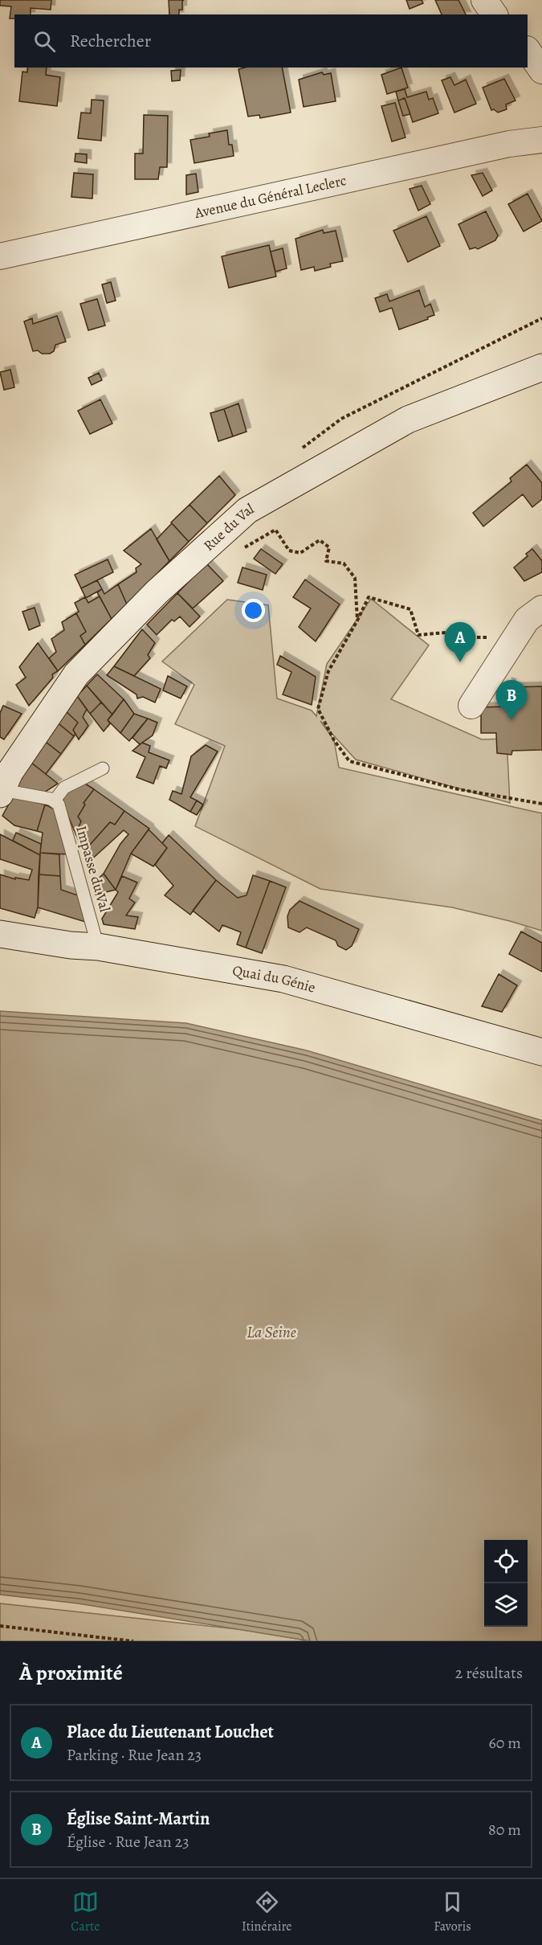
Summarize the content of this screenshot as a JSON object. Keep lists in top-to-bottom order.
{
  "streets": {
    "street": ["Avenue du Général Leclerc", "Rue du Val", "Quai du Génie"],
    "lane": ["Impasse du Val"]
  },
  "crossings": [
    ["Impasse du Val", "Quai du Génie"]
  ],
  "water": ["La Seine"],
  "page": {
    "search": "Rechercher",
    "pins": ["A", "B"],
    "heading": ["À proximité", "2 résultats"],
    "list": [
      {
        "mark": "A",
        "name": "Place du Lieutenant Louchet",
        "note": "Parking · Rue Jean 23",
        "value": "60 m"
      },
      {
        "mark": "B",
        "name": "Église Saint-Martin",
        "note": "Église · Rue Jean 23",
        "value": "80 m"
      }
    ],
    "nav": ["Carte", "Itinéraire", "Favoris"]
  }
}
